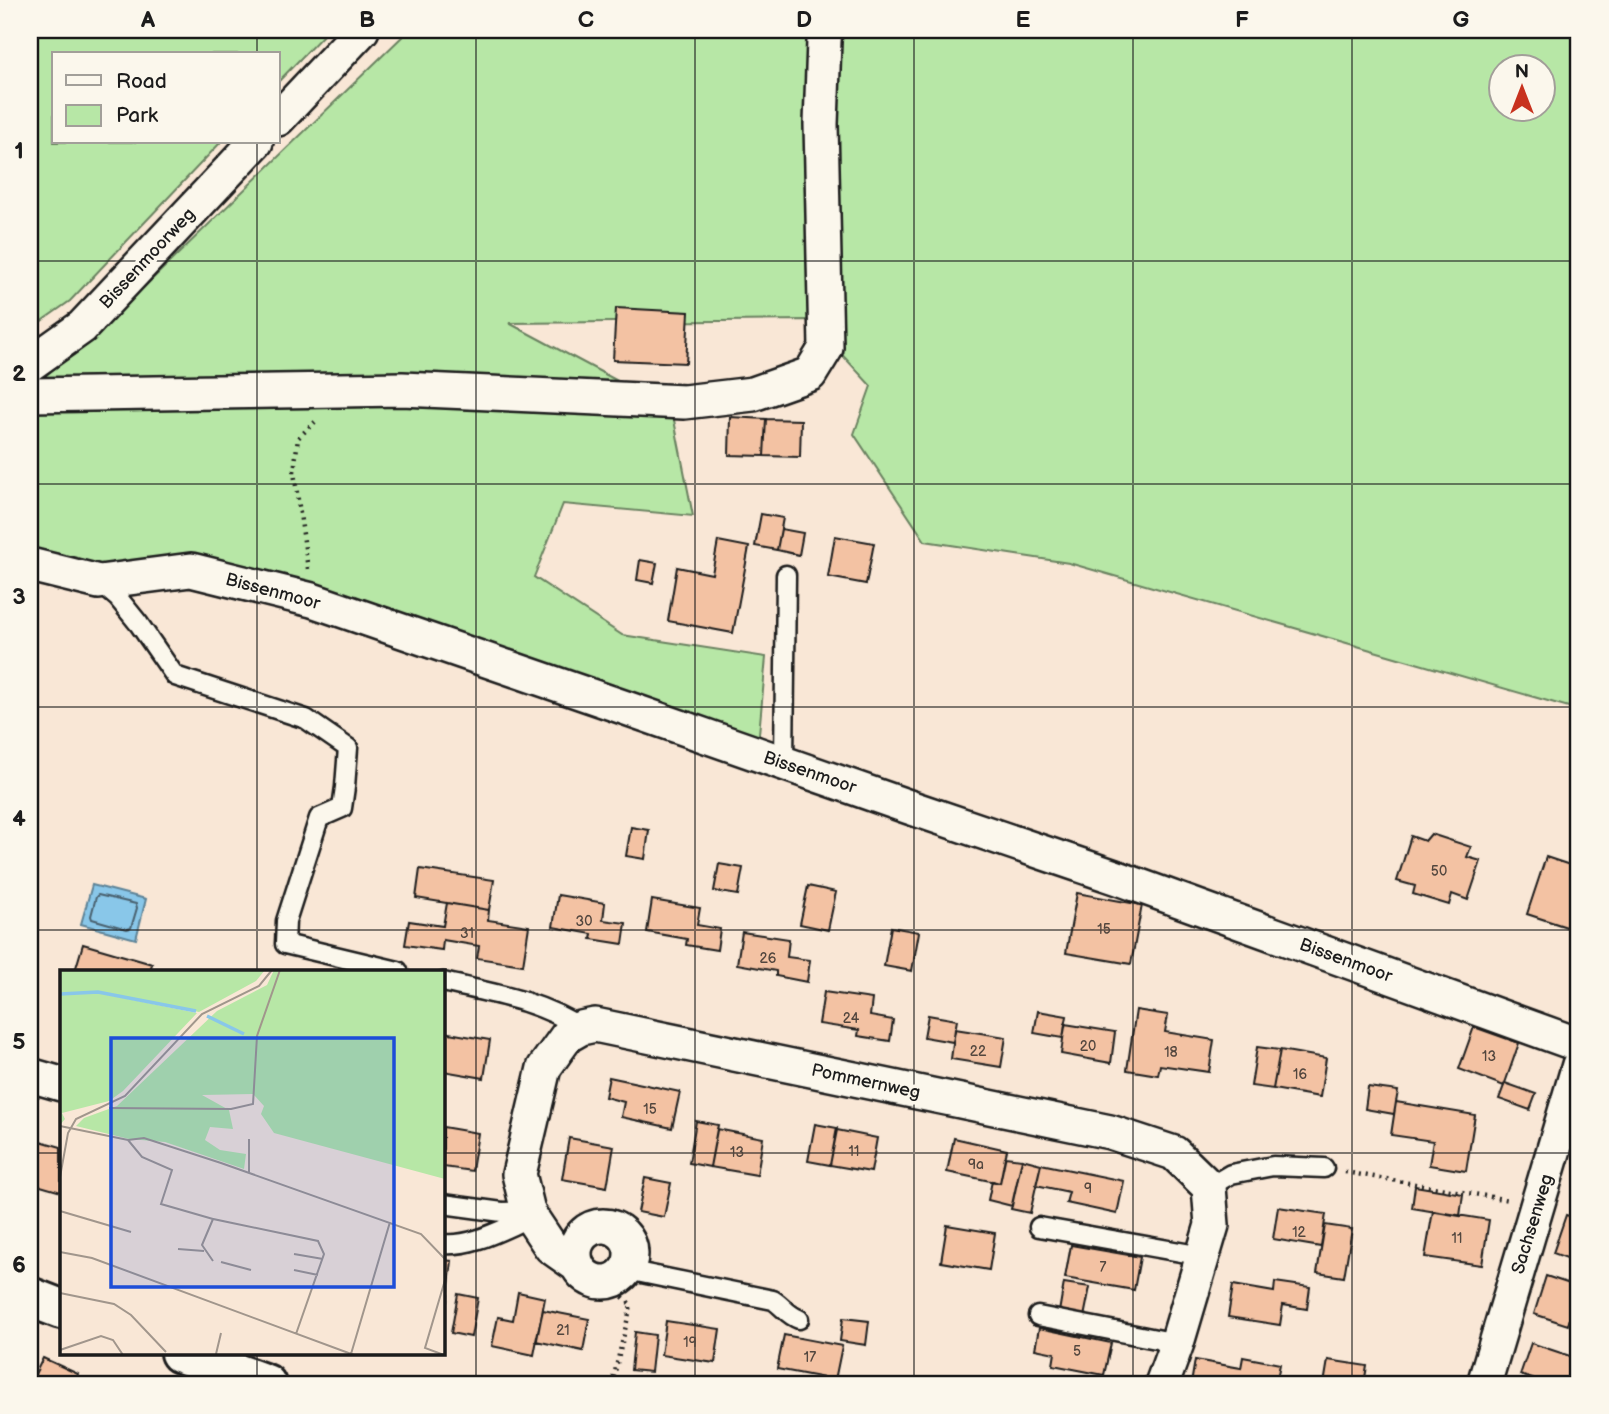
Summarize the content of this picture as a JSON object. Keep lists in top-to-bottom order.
{
  "streets": {
    "street": [
      "Bissenmoorweg",
      "Bissenmoor",
      "Pommernweg",
      "Sachsenweg"
    ]
  },
  "house_numbers": [
    "50",
    "30",
    "15",
    "31",
    "26",
    "24",
    "20",
    "22",
    "18",
    "13",
    "16",
    "15",
    "11",
    "13",
    "9a",
    "9",
    "12",
    "11",
    "7",
    "21",
    "19",
    "5",
    "17"
  ],
  "legend": ["Road", "Park"],
  "north": "top",
  "grid": {
    "columns": [
      "A",
      "B",
      "C",
      "D",
      "E",
      "F",
      "G"
    ],
    "rows": [
      "1",
      "2",
      "3",
      "4",
      "5",
      "6"
    ]
  }
}
